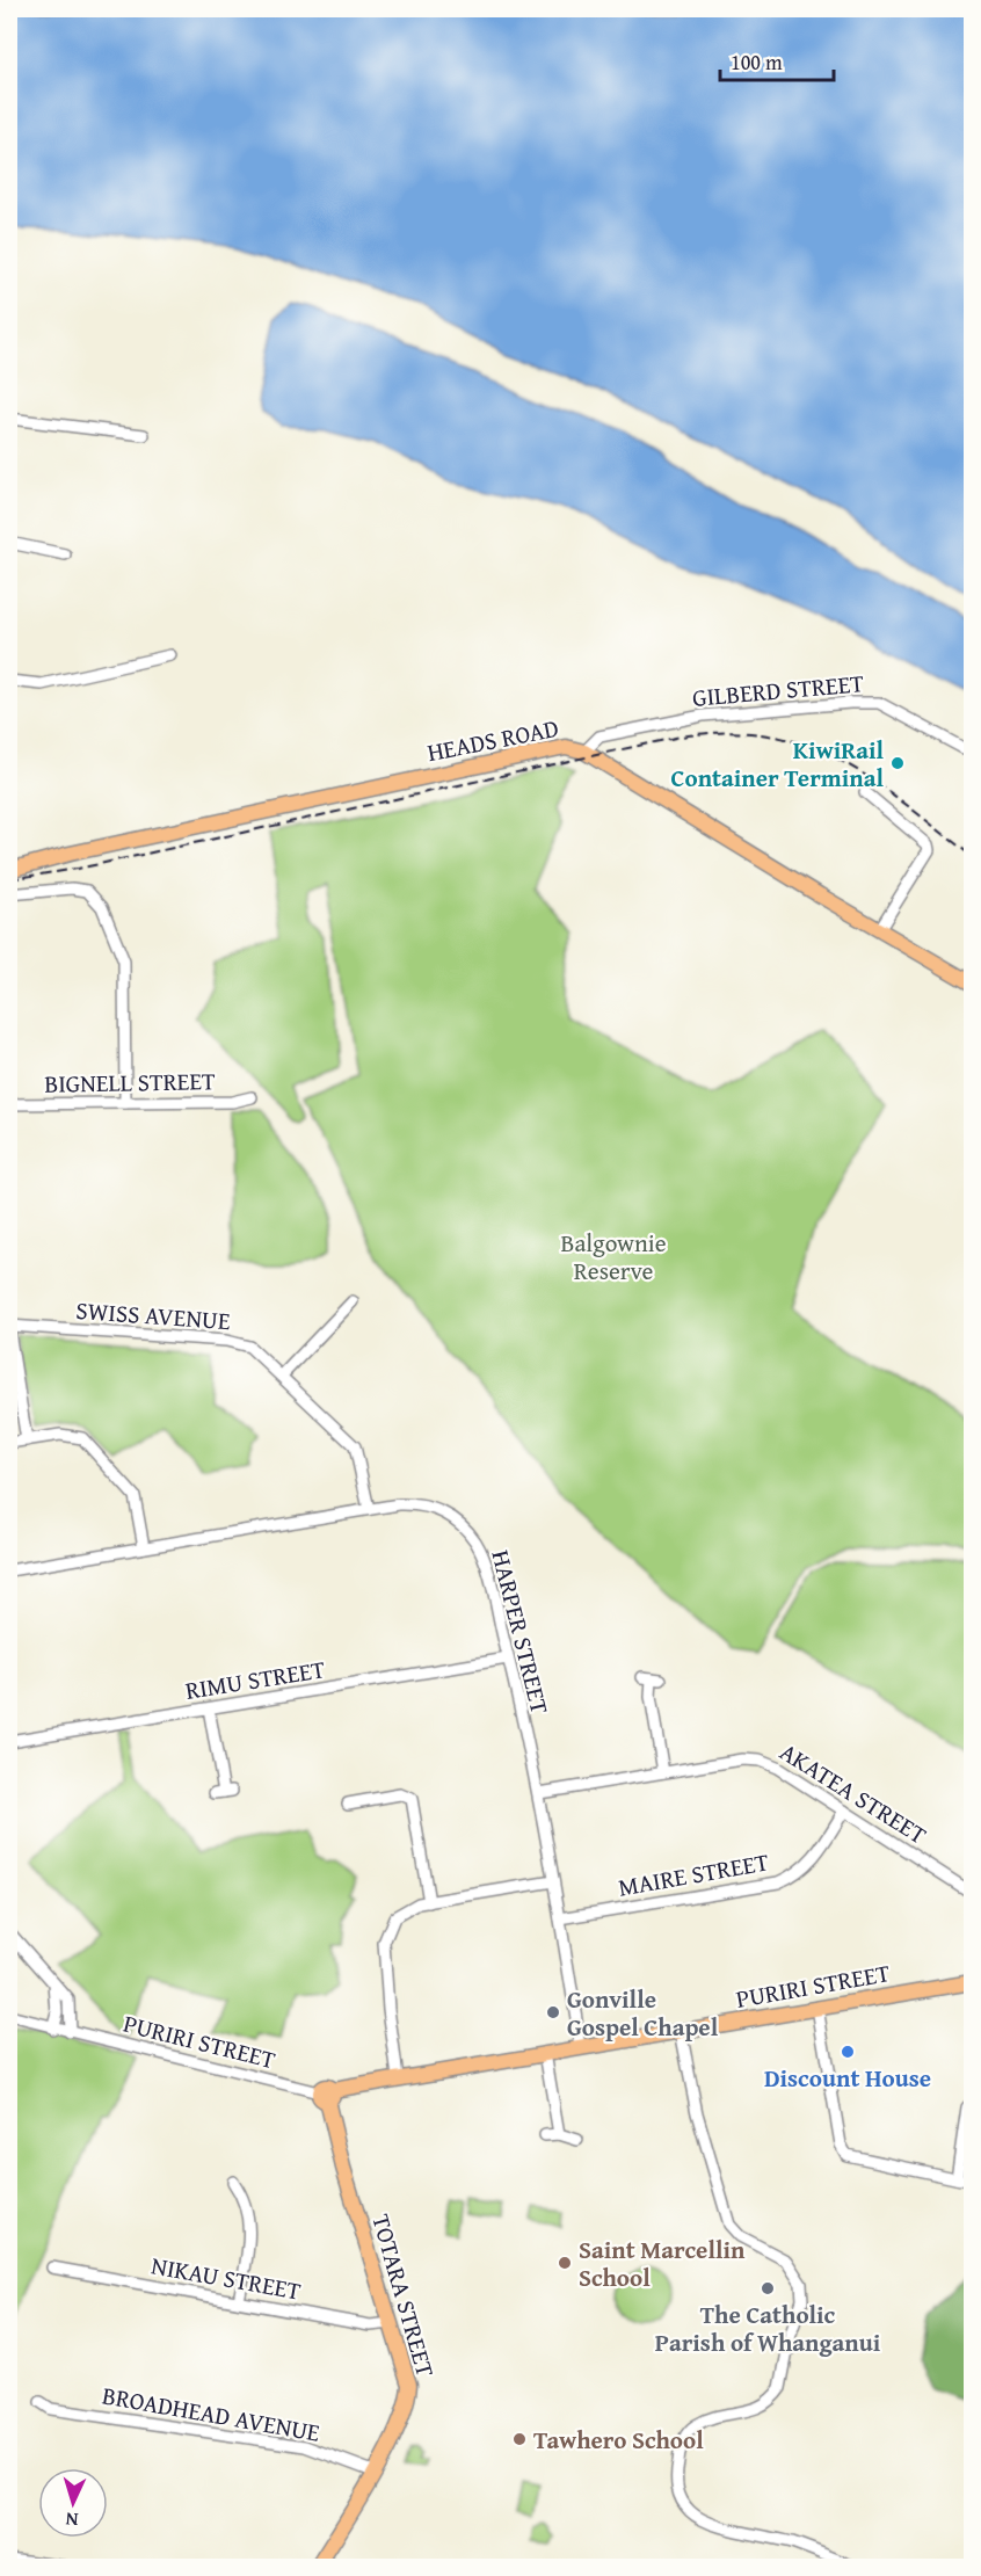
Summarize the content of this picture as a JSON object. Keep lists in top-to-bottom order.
{
  "streets": {
    "main road": ["HEADS ROAD", "PURIRI STREET", "TOTARA STREET"],
    "street": [
      "GILBERD STREET",
      "BIGNELL STREET",
      "SWISS AVENUE",
      "HARPER STREET",
      "RIMU STREET",
      "AKATEA STREET",
      "MAIRE STREET",
      "NIKAU STREET",
      "BROADHEAD AVENUE"
    ]
  },
  "crossings": [
    ["GILBERD STREET", "HEADS ROAD"],
    ["SWISS AVENUE", "HARPER STREET"],
    ["HARPER STREET", "RIMU STREET"],
    ["HARPER STREET", "AKATEA STREET"],
    ["HARPER STREET", "MAIRE STREET"],
    ["HARPER STREET", "PURIRI STREET"],
    ["AKATEA STREET", "MAIRE STREET"],
    ["PURIRI STREET", "TOTARA STREET"],
    ["NIKAU STREET", "TOTARA STREET"],
    ["TOTARA STREET", "BROADHEAD AVENUE"]
  ],
  "parks": ["Balgownie Reserve"],
  "places": [
    "KiwiRail Container Terminal",
    "Gonville Gospel Chapel",
    "Discount House",
    "Saint Marcellin School",
    "The Catholic Parish of Whanganui",
    "Tawhero School"
  ],
  "scale_bar": "100 m",
  "north": "bottom"
}
